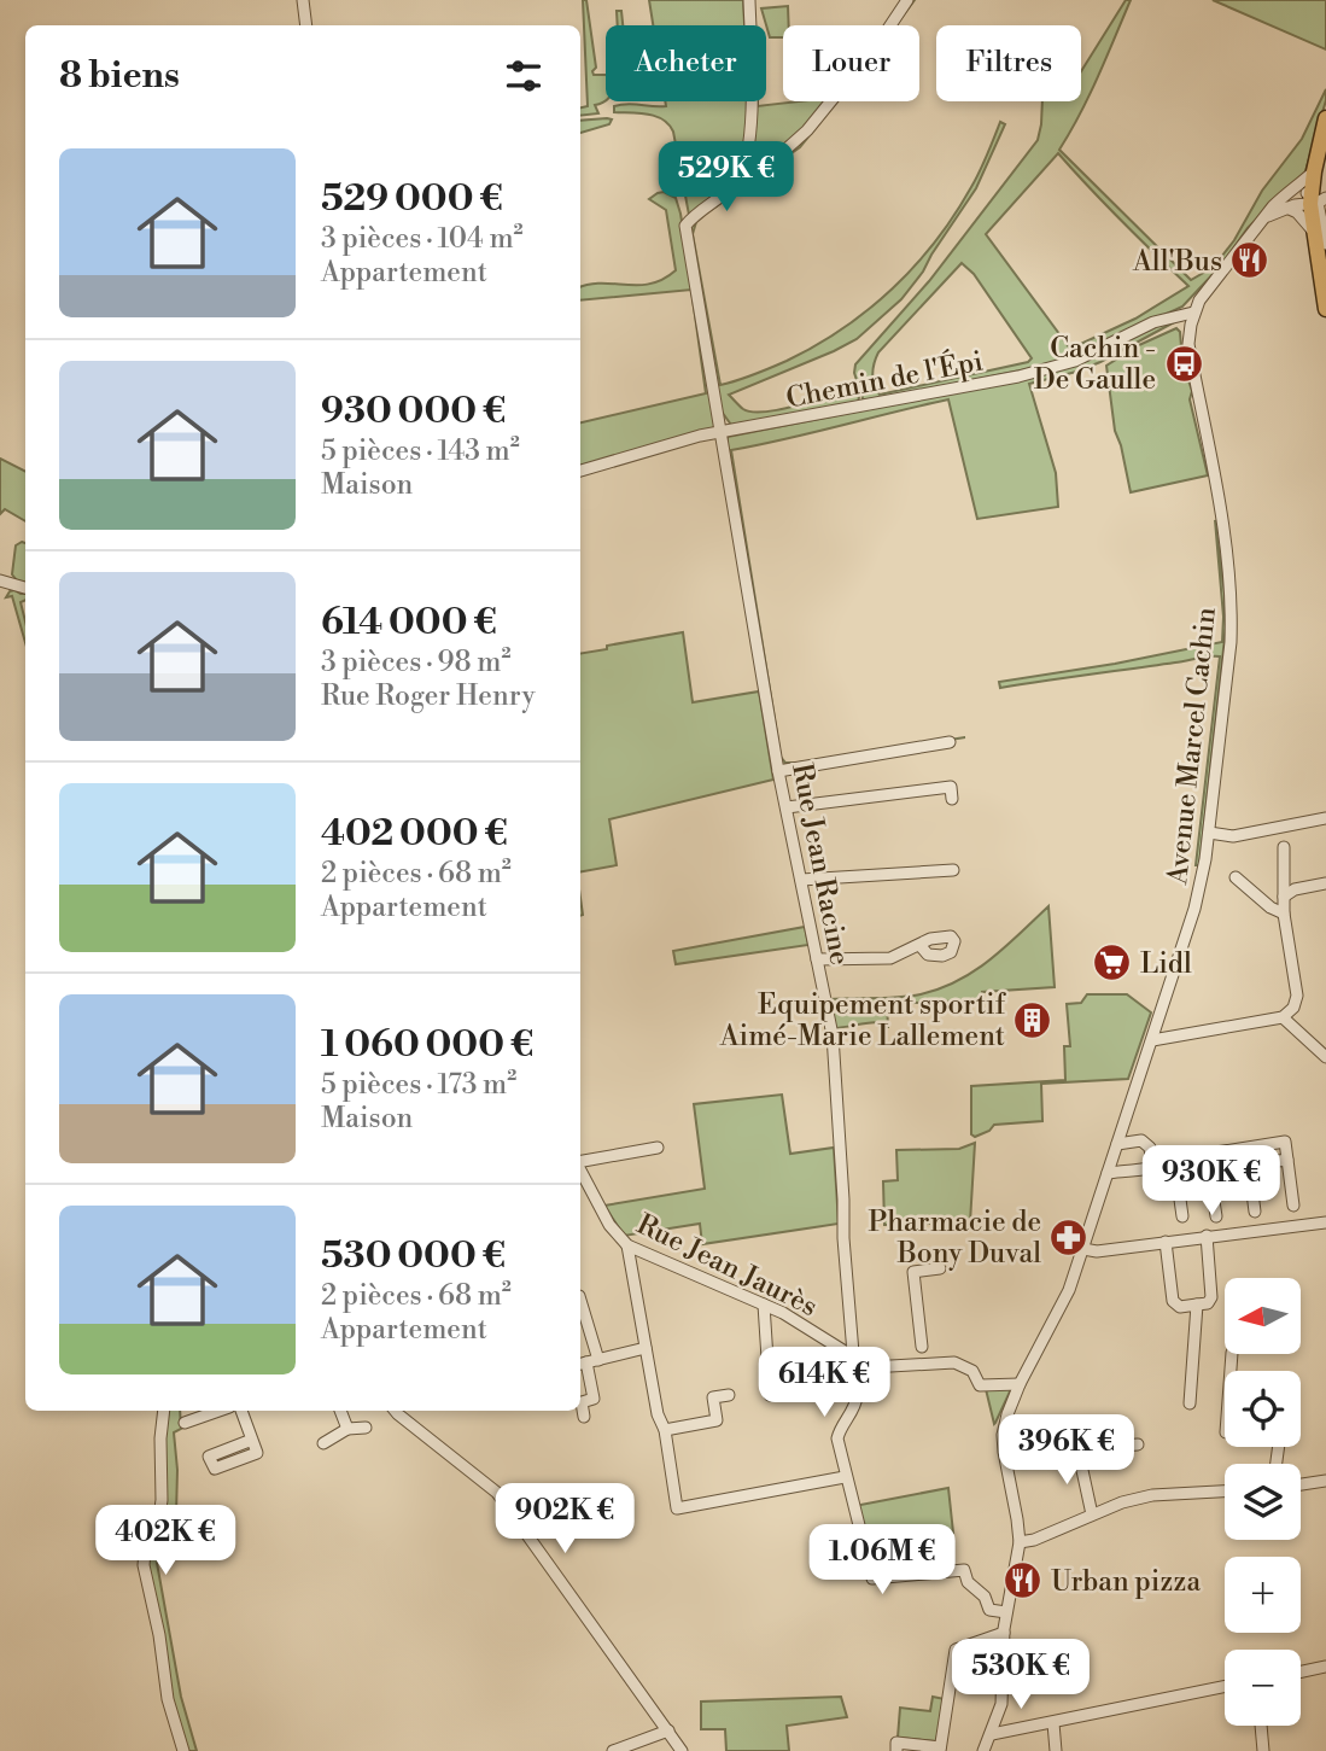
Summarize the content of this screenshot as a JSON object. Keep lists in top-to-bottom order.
{
  "streets": {
    "street": [
      "Chemin de l'Épi",
      "Avenue Marcel Cachin",
      "Rue Jean Racine",
      "Rue Jean Jaurès"
    ]
  },
  "crossings": [
    ["Chemin de l'Épi", "Avenue Marcel Cachin"],
    ["Chemin de l'Épi", "Rue Jean Racine"],
    ["Avenue Marcel Cachin", "Rue Jean Racine"],
    ["Avenue Marcel Cachin", "Rue Jean Jaurès"],
    ["Rue Jean Racine", "Rue Jean Jaurès"]
  ],
  "places": {
    "restaurant": ["All'Bus", "Urban pizza"],
    "bus stop": ["Cachin - De Gaulle"],
    "supermarket": ["Lidl"],
    "building": ["Equipement sportif Aimé-Marie Lallement"],
    "pharmacy": ["Pharmacie de Bony Duval"]
  },
  "north": "left",
  "page": {
    "chip": ["Acheter", "Louer", "Filtres"],
    "heading": "8 biens",
    "list": [
      {
        "name": "529 000 €",
        "note": "3 pièces · 104 m² · Appartement"
      },
      {
        "name": "930 000 €",
        "note": "5 pièces · 143 m² · Maison"
      },
      {
        "name": "614 000 €",
        "note": "3 pièces · 98 m² · Rue Roger Henry"
      },
      {
        "name": "402 000 €",
        "note": "2 pièces · 68 m² · Appartement"
      },
      {
        "name": "1 060 000 €",
        "note": "5 pièces · 173 m² · Maison"
      },
      {
        "name": "530 000 €",
        "note": "2 pièces · 68 m² · Appartement"
      }
    ],
    "price": [
      "529K €",
      "930K €",
      "614K €",
      "396K €",
      "902K €",
      "402K €",
      "1.06M €",
      "530K €"
    ],
    "map_buttons": ["+", "−"]
  }
}
